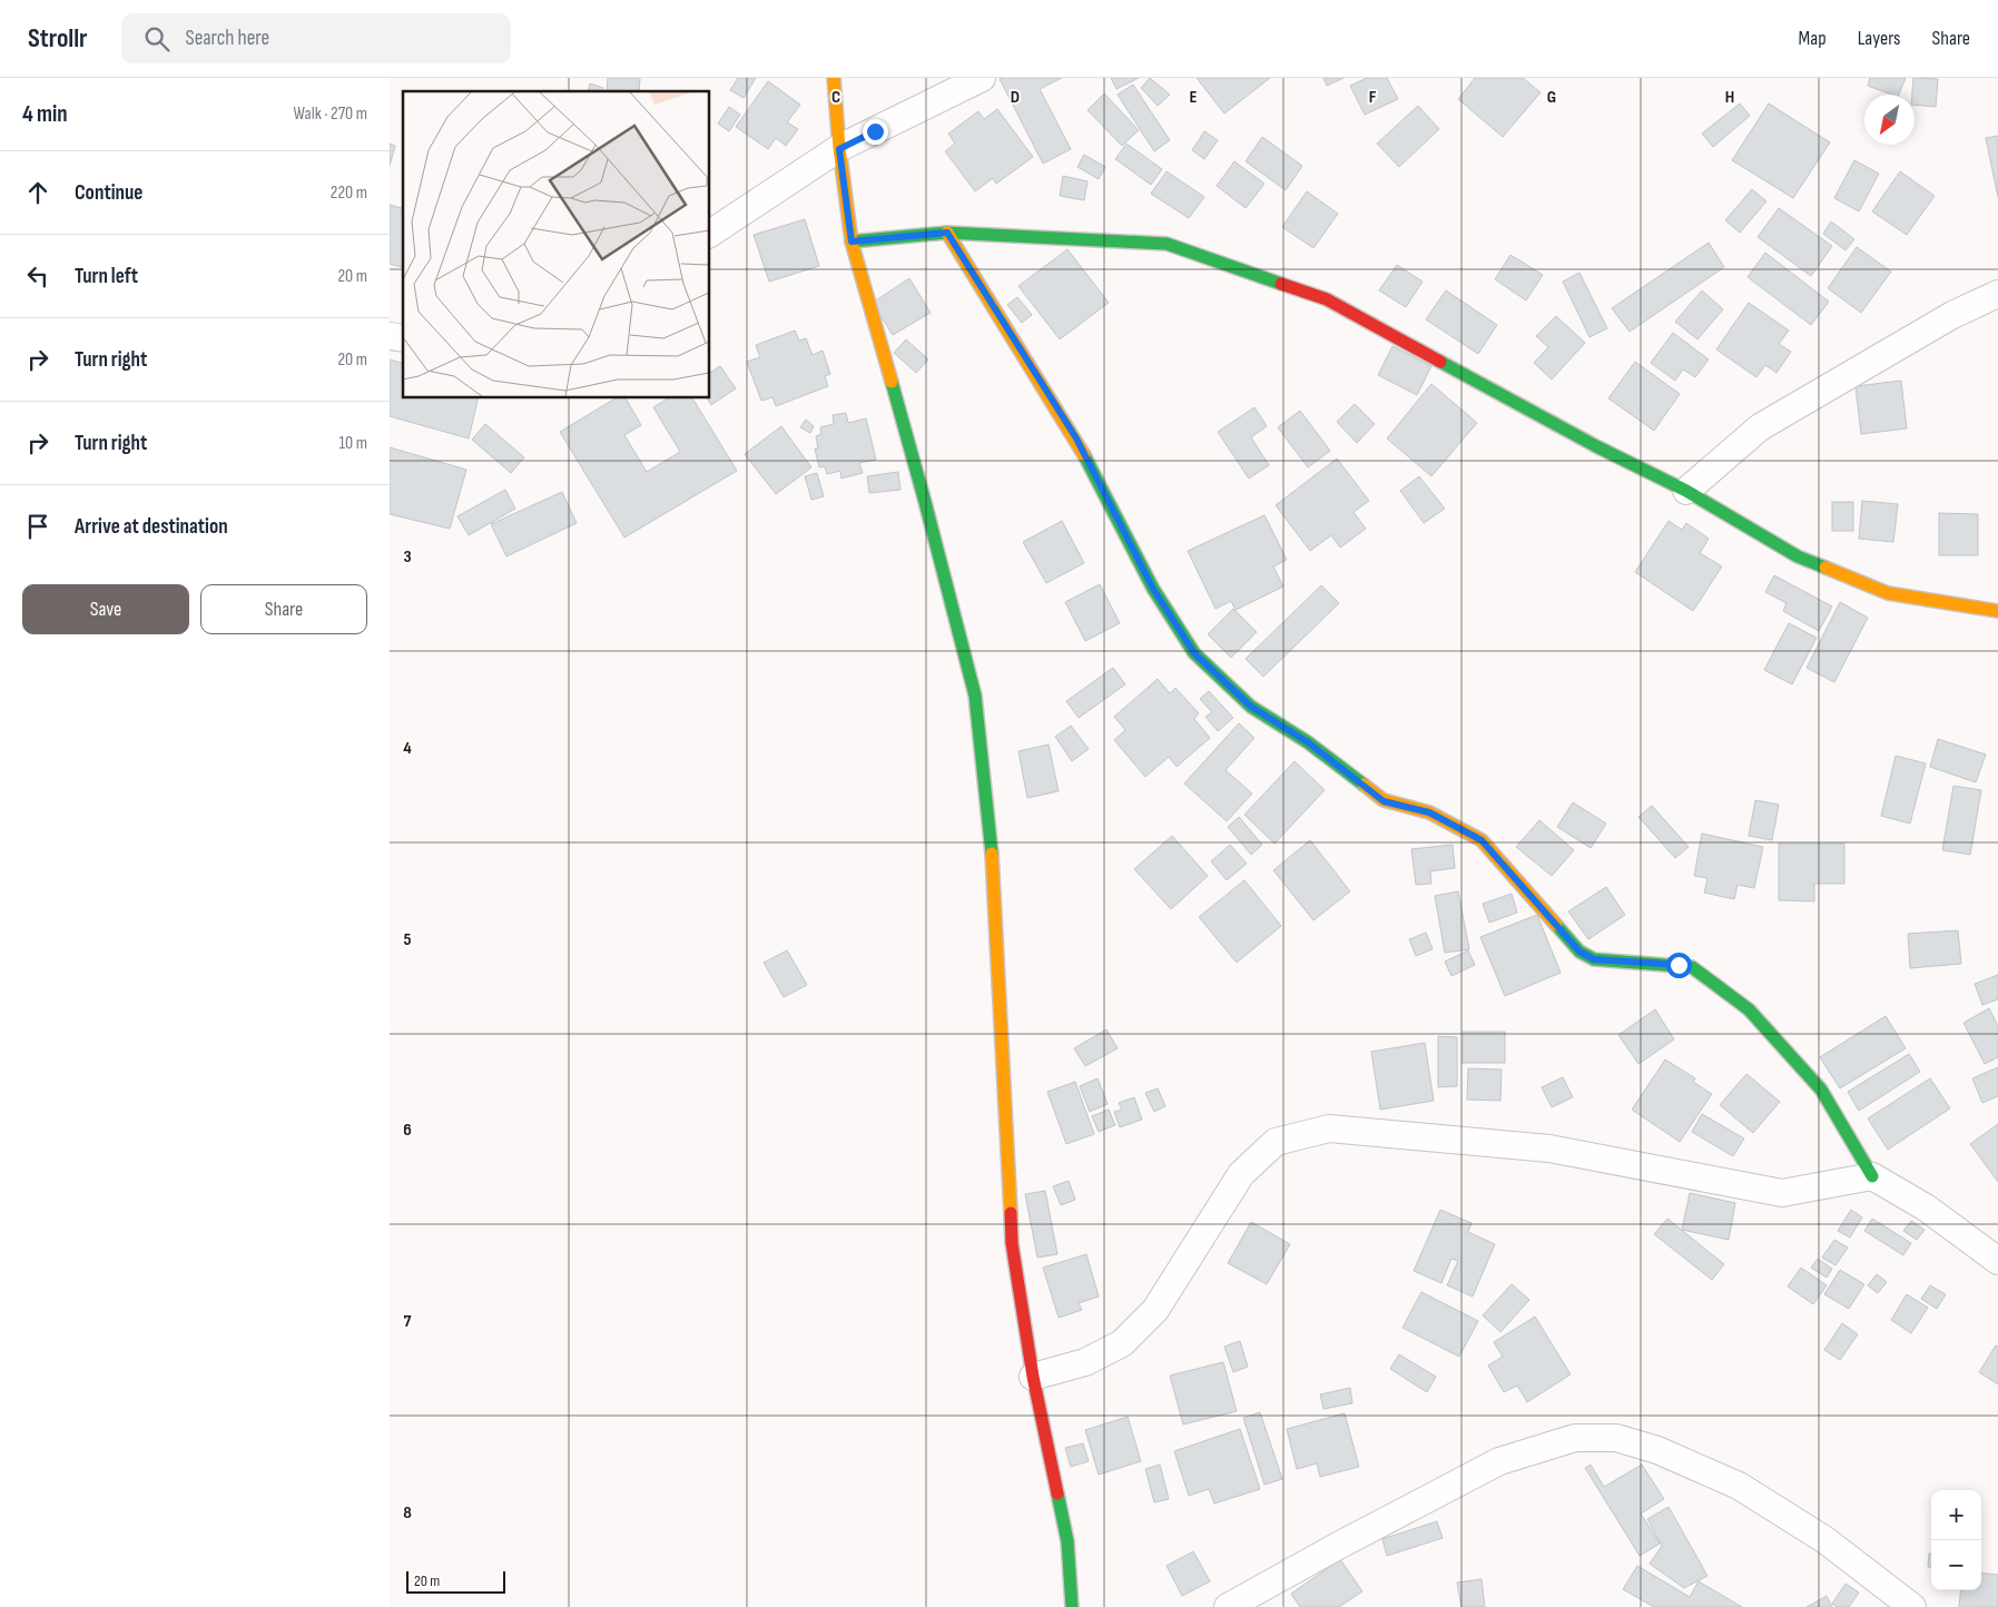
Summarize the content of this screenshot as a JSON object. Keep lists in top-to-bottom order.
{
  "scale_bar": "20 m",
  "north": "bottom left",
  "page": {
    "header": "Strollr",
    "search": "Search here",
    "nav": ["Map", "Layers", "Share"],
    "heading": ["4 min", "Walk · 270 m"],
    "list": [
      ["Continue", "220 m"],
      ["Turn left", "20 m"],
      ["Turn right", "20 m"],
      ["Turn right", "10 m"],
      "Arrive at destination"
    ],
    "buttons": ["Save", "Share"],
    "map_buttons": ["+", "−"],
    "scale": "20 m"
  },
  "grid": {
    "columns": [
      "C",
      "D",
      "E",
      "F",
      "G",
      "H"
    ],
    "rows": [
      "3",
      "4",
      "5",
      "6",
      "7",
      "8"
    ]
  }
}
